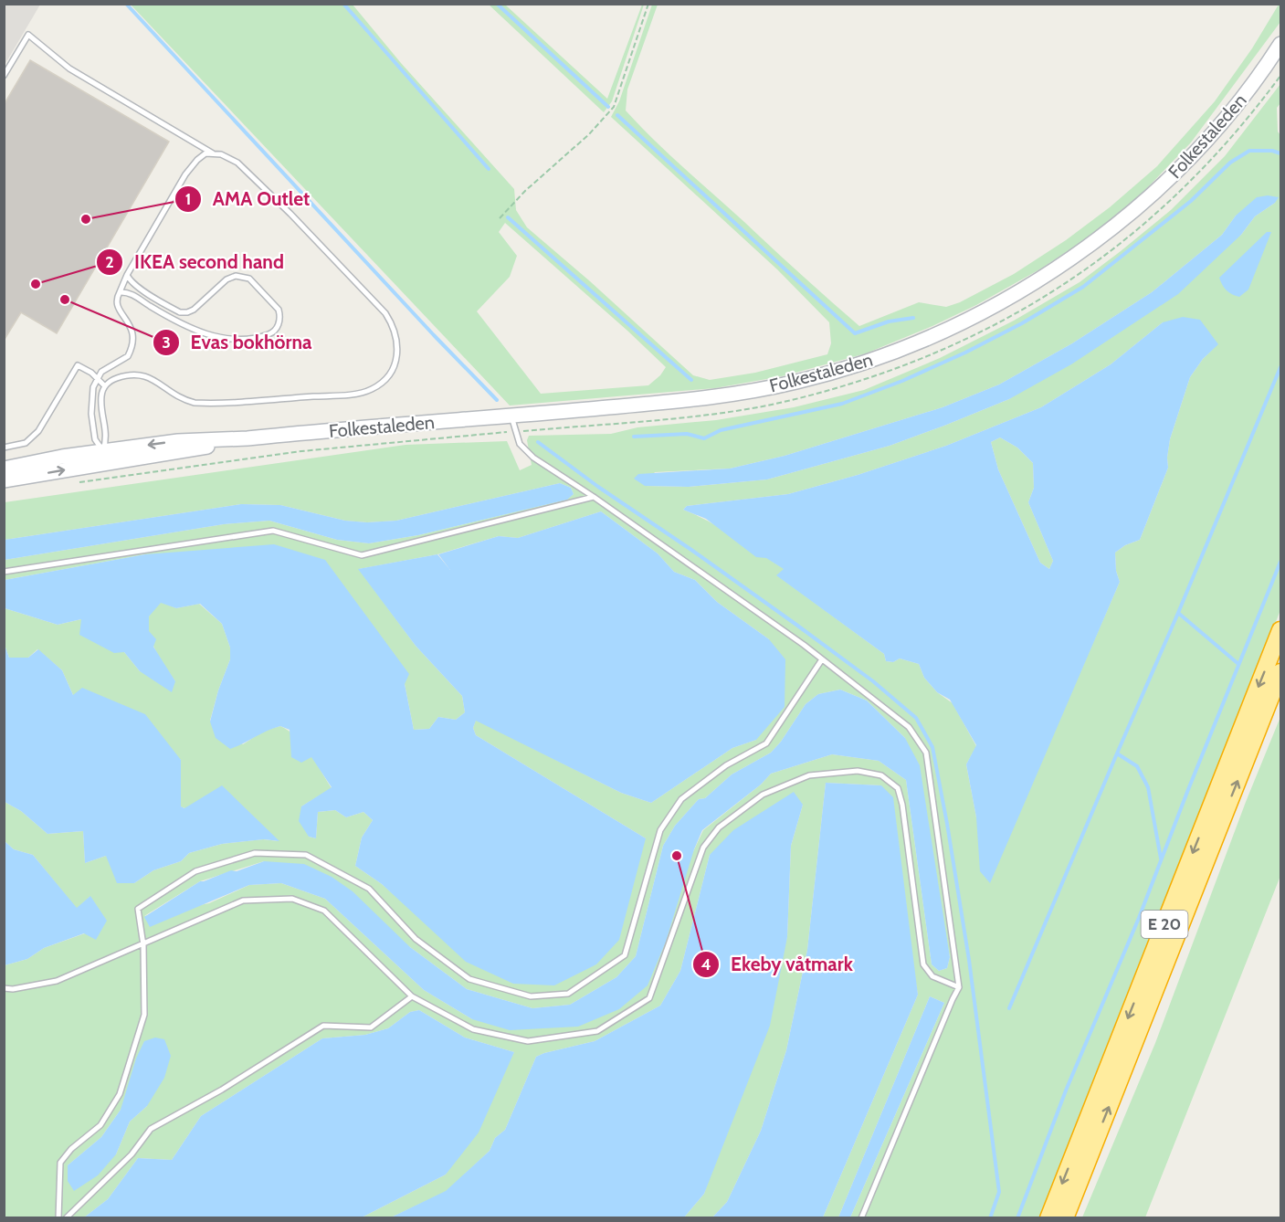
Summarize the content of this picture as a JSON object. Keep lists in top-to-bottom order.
{
  "streets": {
    "highway": ["E 20"],
    "main road": ["Folkestaleden"]
  },
  "places": [
    "AMA Outlet",
    "IKEA second hand",
    "Evas bokhörna",
    "Ekeby våtmark"
  ]
}
